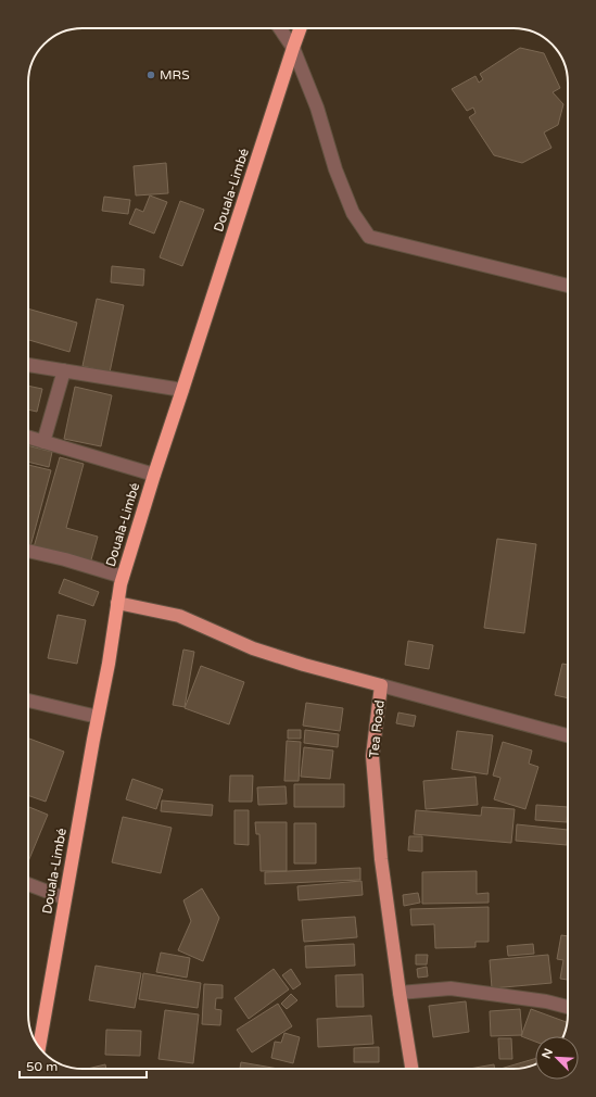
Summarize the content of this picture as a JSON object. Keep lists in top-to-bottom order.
{
  "streets": {
    "highway": ["Douala-Limbé"],
    "main road": ["Tea Road"]
  },
  "crossings": [
    ["Douala-Limbé", "Tea Road"]
  ],
  "places": ["MRS"],
  "scale_bar": "50 m",
  "north": "top left"
}
